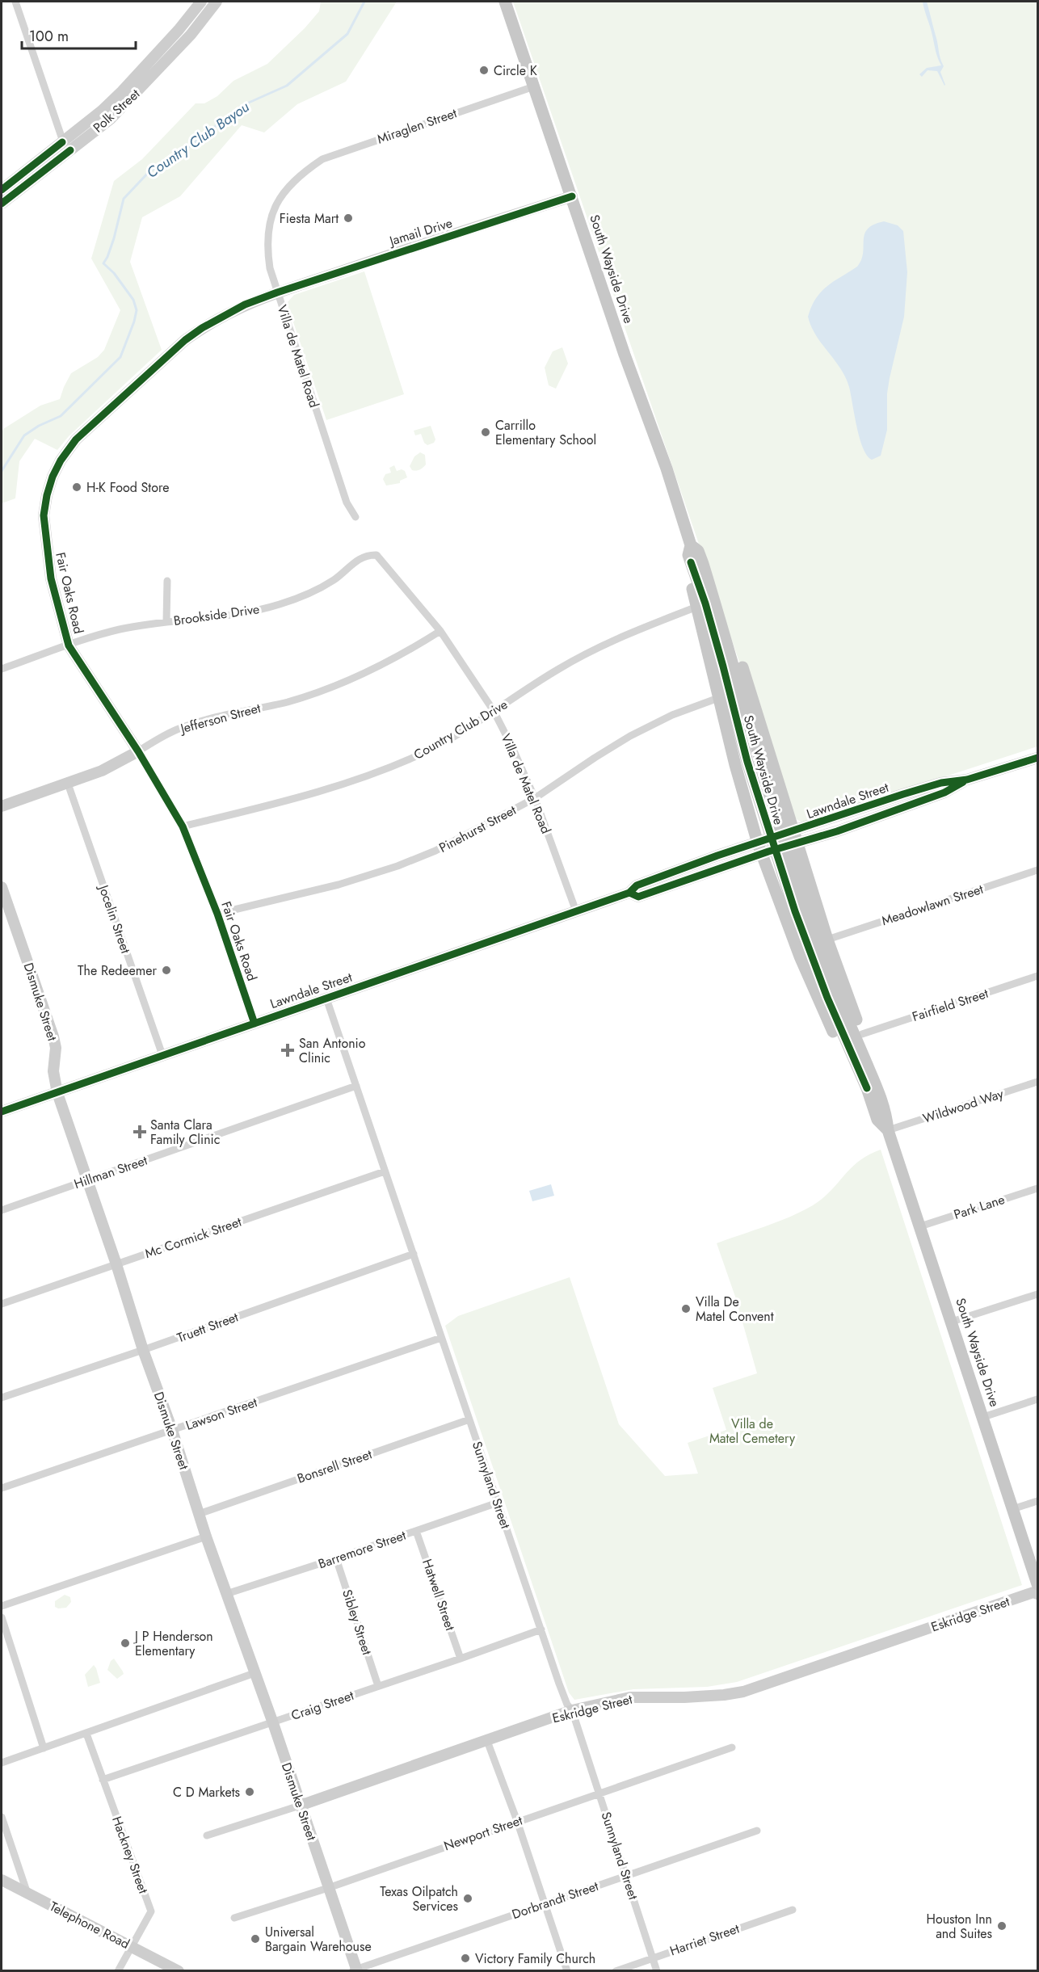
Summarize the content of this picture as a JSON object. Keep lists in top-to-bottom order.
{
  "streets": {
    "main road": ["South Wayside Drive"],
    "street": [
      "Polk Street",
      "Miraglen Street",
      "Jamail Drive",
      "Villa de Matel Road",
      "Fair Oaks Road",
      "Brookside Drive",
      "Jefferson Street",
      "Country Club Drive",
      "Lawndale Street",
      "Pinehurst Street",
      "Meadowlawn Street",
      "Jocelin Street",
      "Dismuke Street",
      "Fairfield Street",
      "Wildwood Way",
      "Hillman Street",
      "Park Lane",
      "Mc Cormick Street",
      "Truett Street",
      "Lawson Street",
      "Bonsrell Street",
      "Sunnyland Street",
      "Barremore Street",
      "Hatwell Street",
      "Eskridge Street",
      "Sibley Street",
      "Craig Street",
      "Newport Street",
      "Hackney Street",
      "Dorbrandt Street",
      "Telephone Road",
      "Harriet Street"
    ]
  },
  "crossings": [
    ["Miraglen Street", "South Wayside Drive"],
    ["Miraglen Street", "Villa de Matel Road"],
    ["Jamail Drive", "South Wayside Drive"],
    ["Jamail Drive", "Villa de Matel Road"],
    ["Jamail Drive", "Fair Oaks Road"],
    ["South Wayside Drive", "Wildwood Way"],
    ["South Wayside Drive", "Park Lane"],
    ["Villa de Matel Road", "Fair Oaks Road"],
    ["Villa de Matel Road", "Brookside Drive"],
    ["Villa de Matel Road", "Jefferson Street"],
    ["Villa de Matel Road", "Country Club Drive"],
    ["Villa de Matel Road", "Lawndale Street"],
    ["Villa de Matel Road", "Pinehurst Street"],
    ["Fair Oaks Road", "Brookside Drive"],
    ["Fair Oaks Road", "Jefferson Street"],
    ["Fair Oaks Road", "Country Club Drive"],
    ["Fair Oaks Road", "Lawndale Street"],
    ["Fair Oaks Road", "Pinehurst Street"],
    ["Jefferson Street", "Jocelin Street"],
    ["Lawndale Street", "Jocelin Street"],
    ["Lawndale Street", "Dismuke Street"],
    ["Lawndale Street", "Sunnyland Street"],
    ["Dismuke Street", "Hillman Street"],
    ["Dismuke Street", "Mc Cormick Street"],
    ["Dismuke Street", "Truett Street"],
    ["Dismuke Street", "Lawson Street"],
    ["Dismuke Street", "Bonsrell Street"],
    ["Dismuke Street", "Barremore Street"],
    ["Dismuke Street", "Eskridge Street"],
    ["Dismuke Street", "Craig Street"],
    ["Dismuke Street", "Newport Street"],
    ["Dismuke Street", "Dorbrandt Street"],
    ["Hillman Street", "Sunnyland Street"],
    ["Mc Cormick Street", "Sunnyland Street"],
    ["Truett Street", "Sunnyland Street"],
    ["Lawson Street", "Sunnyland Street"],
    ["Bonsrell Street", "Sunnyland Street"],
    ["Sunnyland Street", "Barremore Street"],
    ["Sunnyland Street", "Eskridge Street"],
    ["Sunnyland Street", "Craig Street"],
    ["Sunnyland Street", "Newport Street"],
    ["Sunnyland Street", "Dorbrandt Street"],
    ["Sunnyland Street", "Harriet Street"],
    ["Barremore Street", "Hatwell Street"],
    ["Barremore Street", "Sibley Street"],
    ["Hatwell Street", "Craig Street"],
    ["Sibley Street", "Craig Street"],
    ["Craig Street", "Hackney Street"],
    ["Hackney Street", "Telephone Road"]
  ],
  "water": ["Country Club Bayou"],
  "parks": ["Villa de Matel Cemetery"],
  "places": {
    "other": [
      "Circle K",
      "Fiesta Mart",
      "Carrillo Elementary School",
      "H-K Food Store",
      "The Redeemer",
      "Villa De Matel Convent",
      "J P Henderson Elementary",
      "C D Markets",
      "Texas Oilpatch Services",
      "Houston Inn and Suites",
      "Universal Bargain Warehouse",
      "Victory Family Church"
    ],
    "health": ["San Antonio Clinic", "Santa Clara Family Clinic"]
  },
  "scale_bar": "100 m"
}
